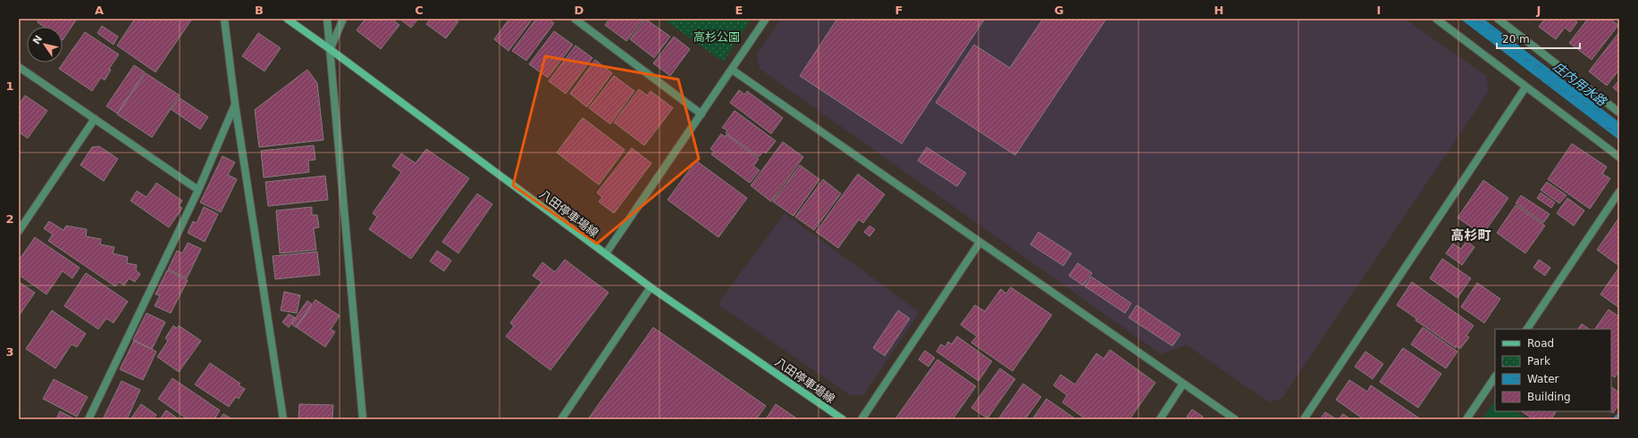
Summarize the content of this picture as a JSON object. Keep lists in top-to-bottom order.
{
  "streets": {
    "main road": ["八田停車場線"]
  },
  "districts": ["高杉町"],
  "water": ["庄内用水路"],
  "parks": ["高杉公園"],
  "legend": [
    "Road",
    "Park",
    "Water",
    "Building"
  ],
  "scale_bar": "20 m",
  "north": "top left",
  "grid": {
    "columns": [
      "A",
      "B",
      "C",
      "D",
      "E",
      "F",
      "G",
      "H",
      "I",
      "J"
    ],
    "rows": ["1", "2", "3"]
  }
}
